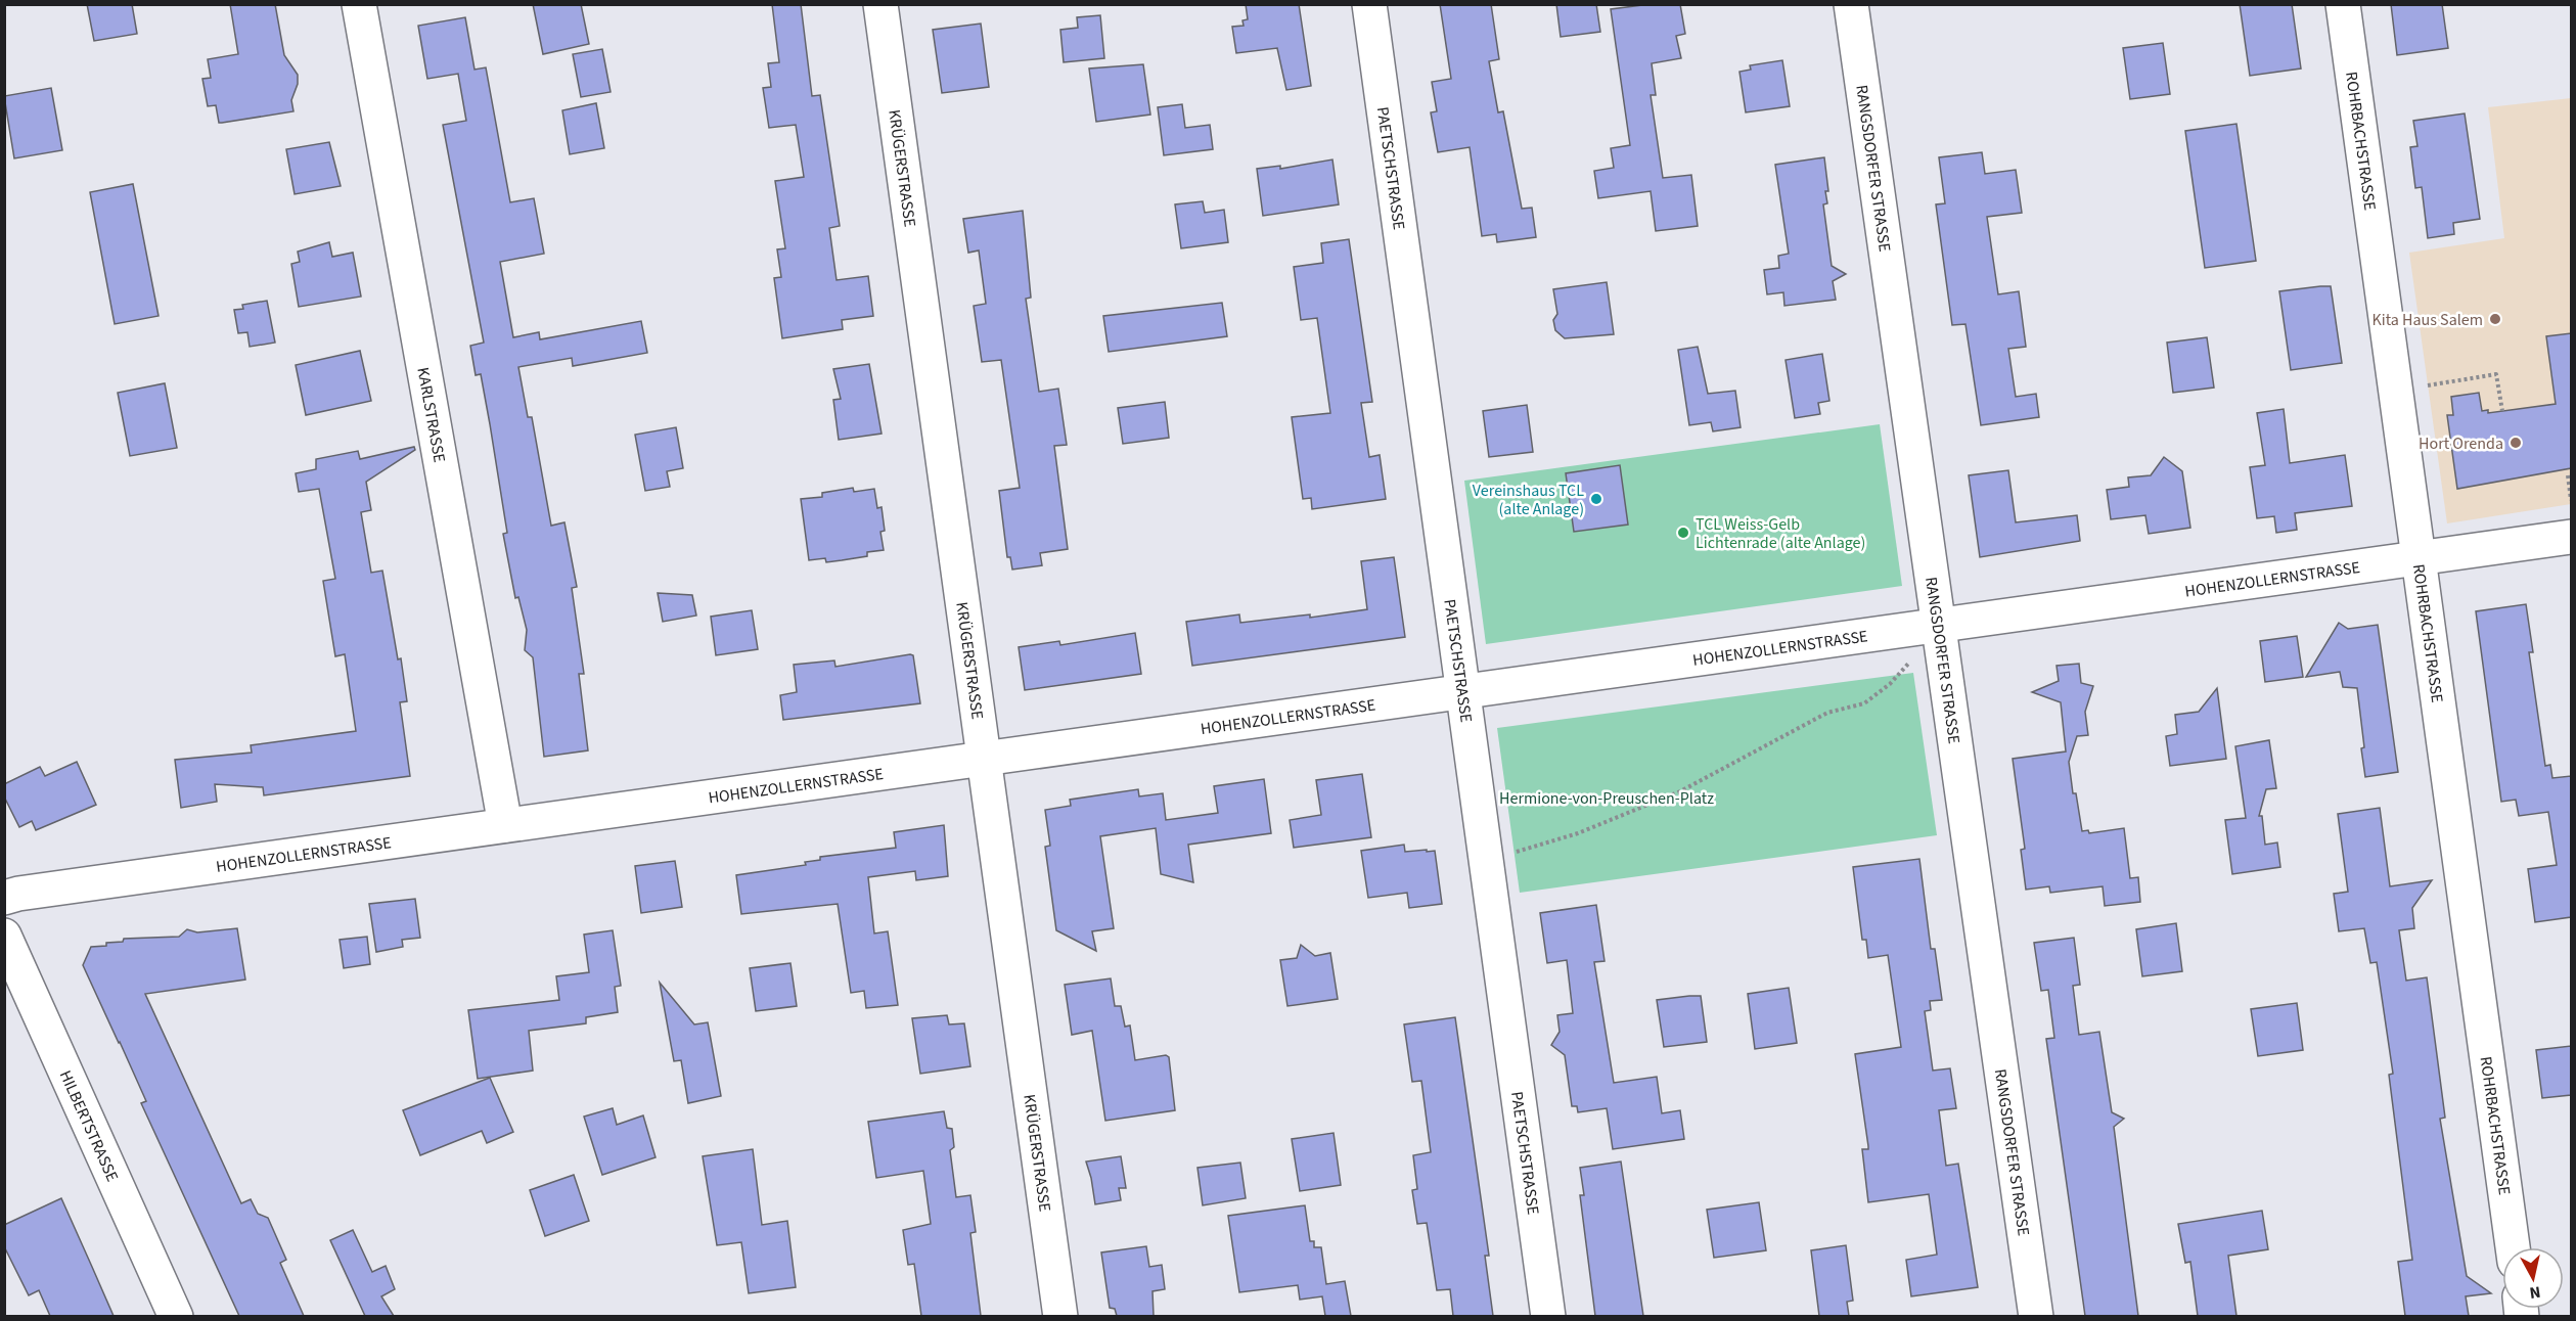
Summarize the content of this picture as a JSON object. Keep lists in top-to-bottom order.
{
  "streets": {
    "street": [
      "ROHRBACHSTRASSE",
      "PAETSCHSTRASSE",
      "KRÜGERSTRASSE",
      "RANGSDORFER STRASSE",
      "KARLSTRASSE",
      "HOHENZOLLERNSTRASSE",
      "HILBERTSTRASSE"
    ]
  },
  "crossings": [
    ["ROHRBACHSTRASSE", "HOHENZOLLERNSTRASSE"],
    ["PAETSCHSTRASSE", "HOHENZOLLERNSTRASSE"],
    ["KRÜGERSTRASSE", "HOHENZOLLERNSTRASSE"],
    ["RANGSDORFER STRASSE", "HOHENZOLLERNSTRASSE"],
    ["KARLSTRASSE", "HOHENZOLLERNSTRASSE"]
  ],
  "parks": ["Hermione-von-Preuschen-Platz"],
  "places": [
    "Kita Haus Salem",
    "Hort Orenda",
    "Vereinshaus TCL (alte Anlage)",
    "TCL Weiss-Gelb Lichtenrade (alte Anlage)"
  ],
  "north": "bottom"
}
